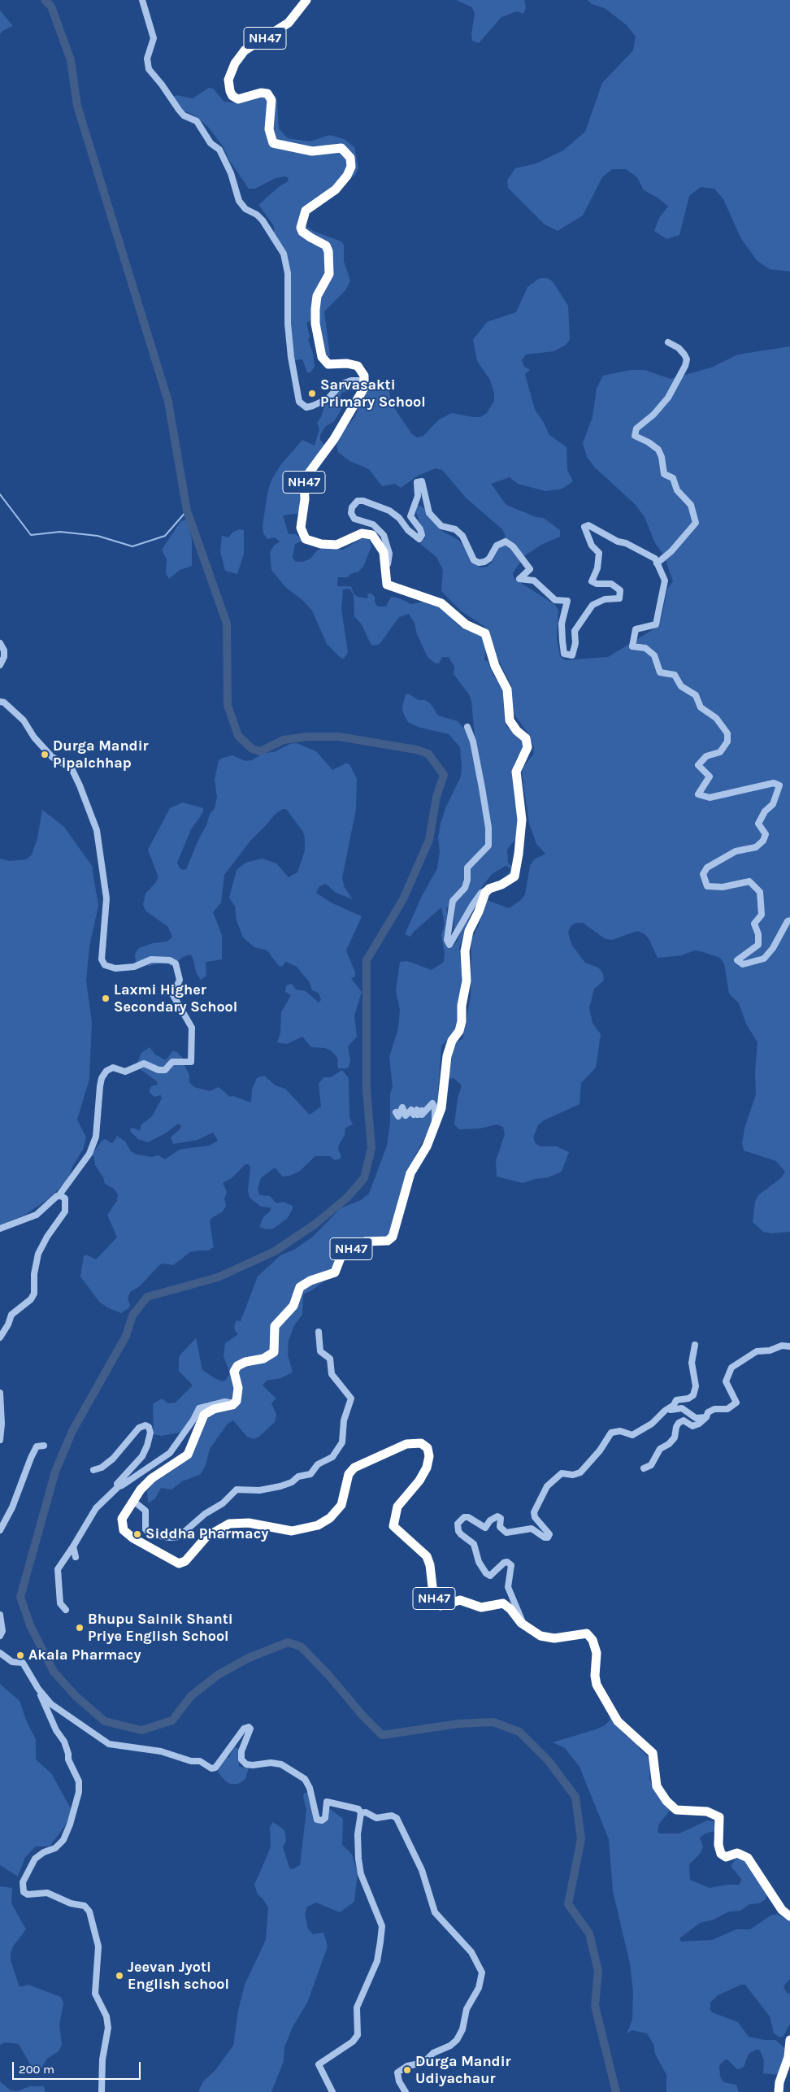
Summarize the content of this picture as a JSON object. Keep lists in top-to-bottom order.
{
  "streets": {
    "highway": ["NH47"]
  },
  "places": [
    "Sarvasakti Primary School",
    "Durga Mandir Pipalchhap",
    "Laxmi Higher Secondary School",
    "Siddha Pharmacy",
    "Bhupu Sainik Shanti Priye English School",
    "Akala Pharmacy",
    "Jeevan Jyoti English school",
    "Durga Mandir Udiyachaur"
  ],
  "scale_bar": "200 m"
}
